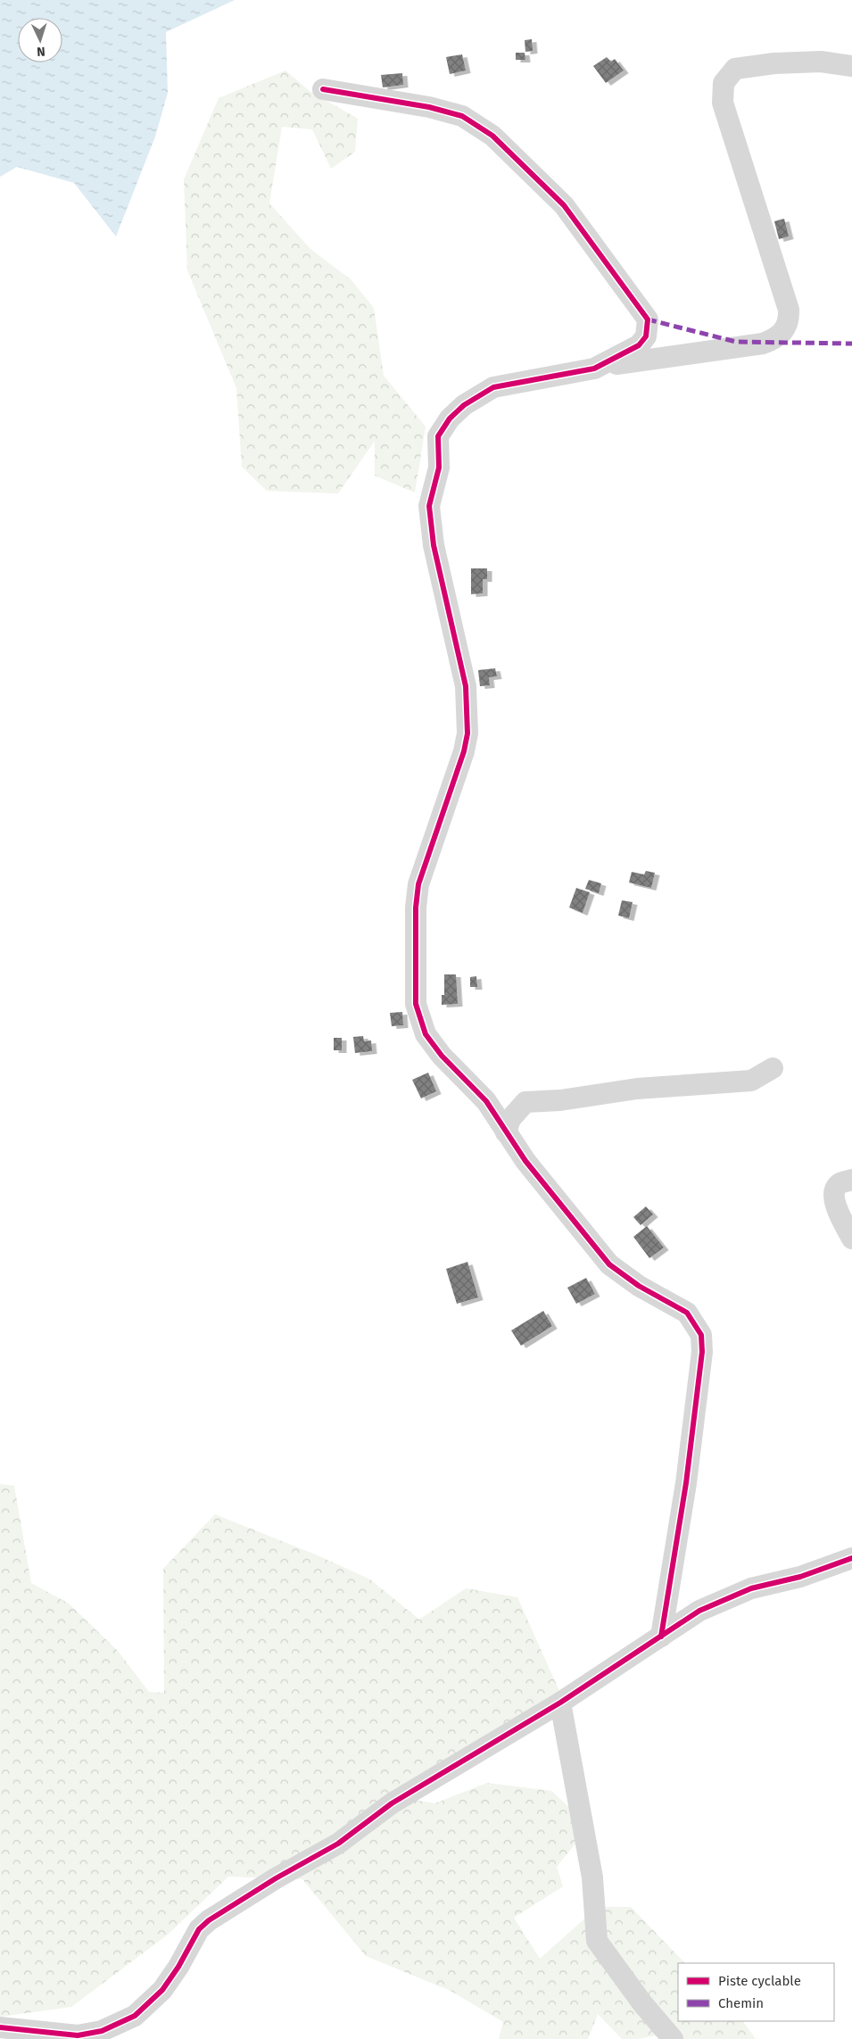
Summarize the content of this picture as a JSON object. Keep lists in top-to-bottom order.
{
  "legend": ["Piste cyclable", "Chemin"],
  "north": "bottom"
}
